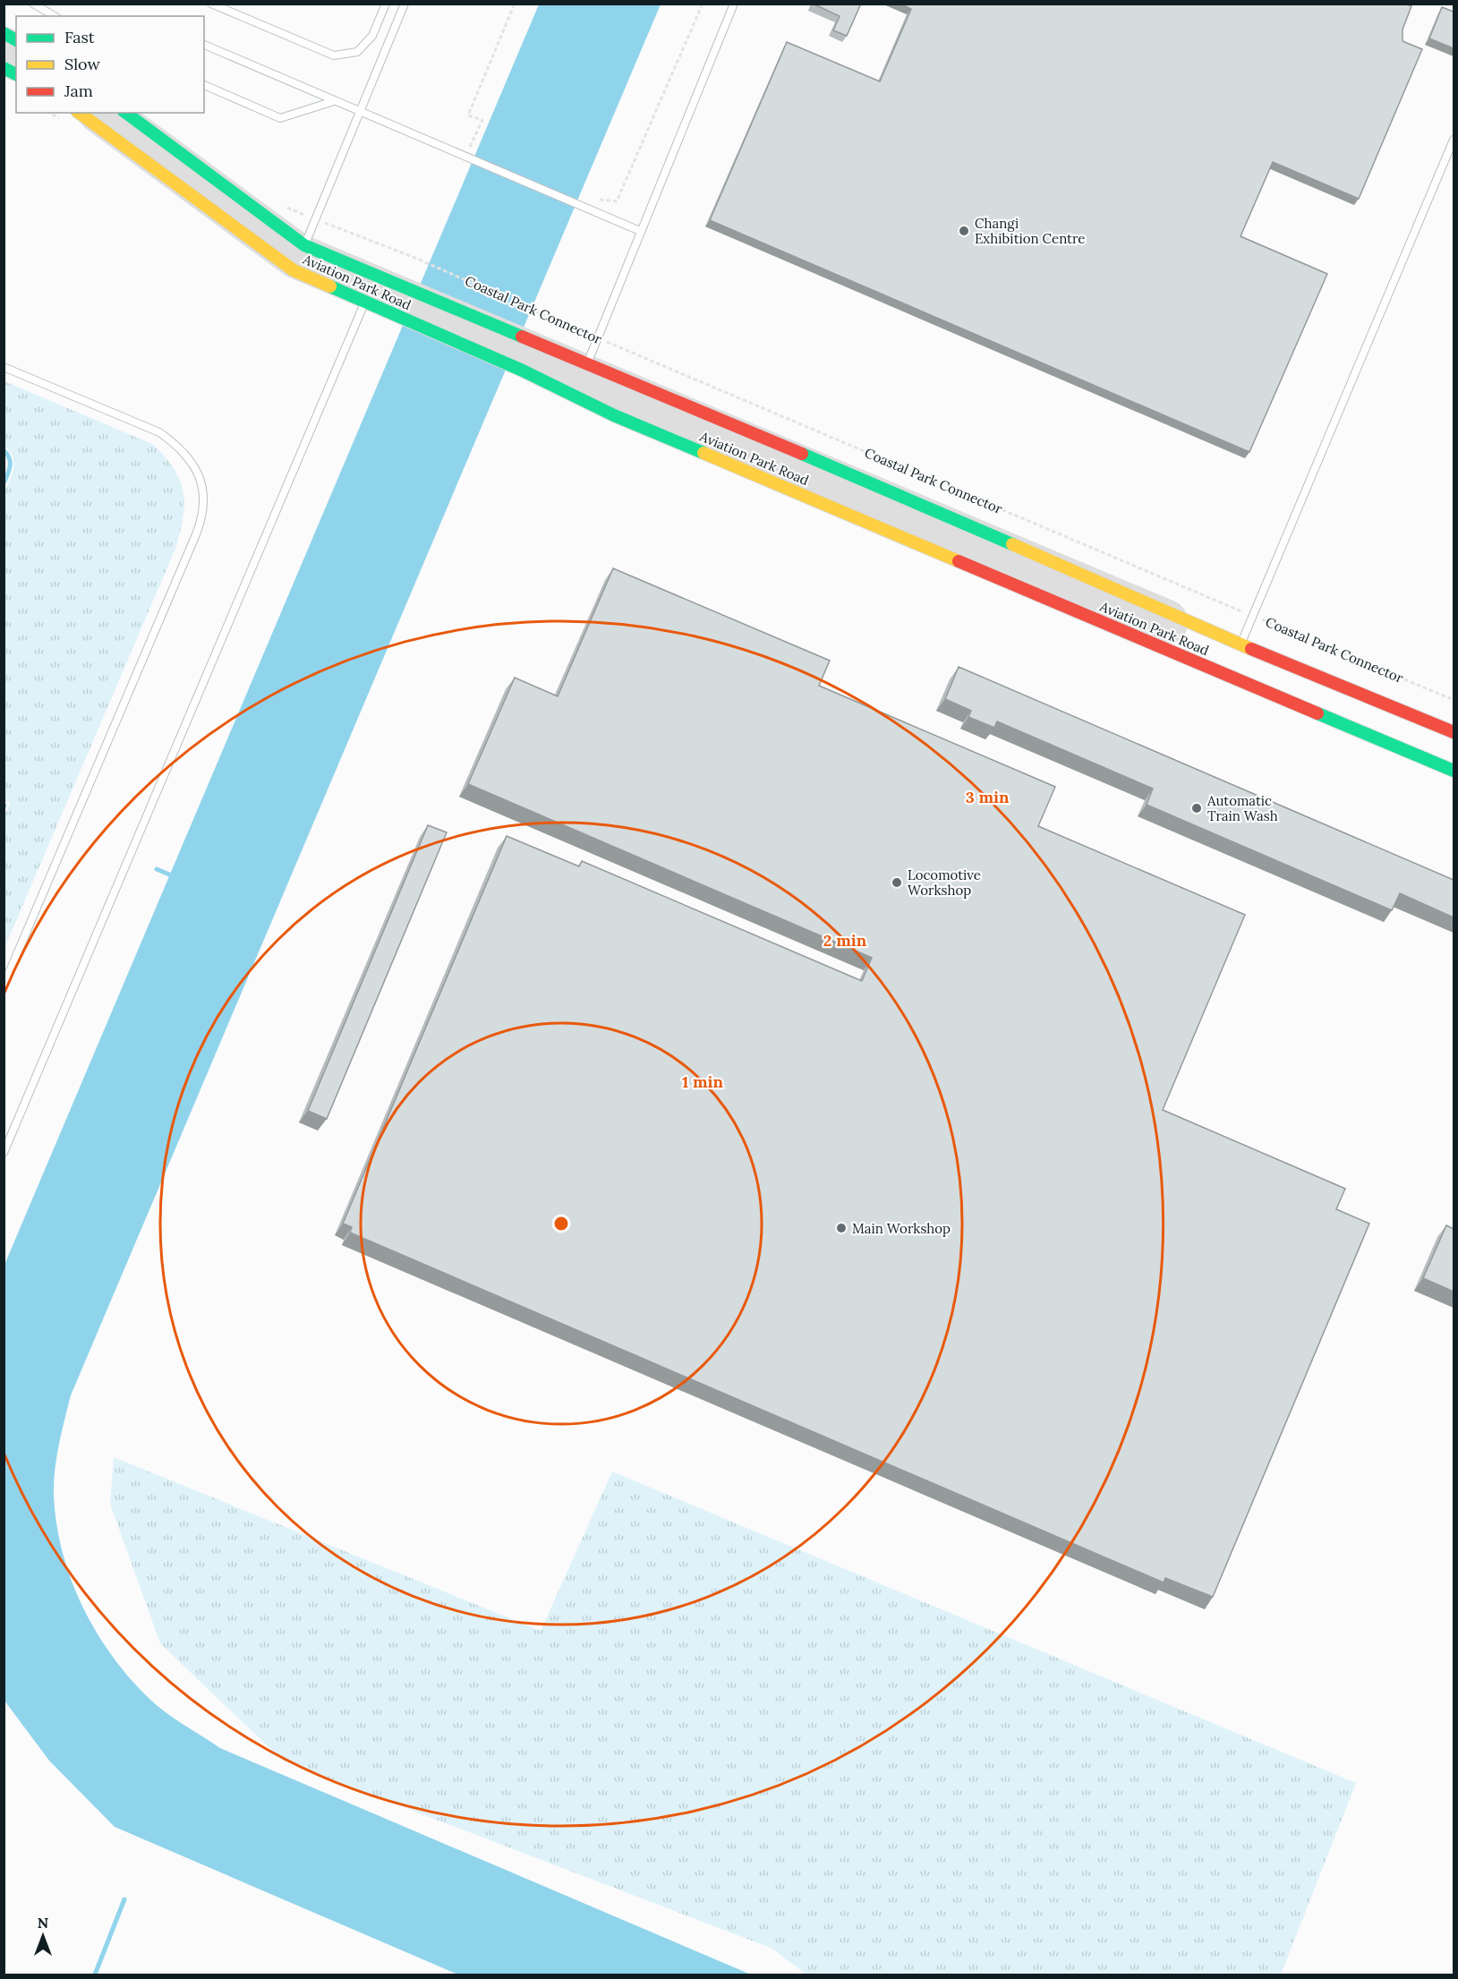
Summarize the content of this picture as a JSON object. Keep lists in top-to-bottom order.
{
  "streets": {
    "main road": ["Aviation Park Road"],
    "path": ["Coastal Park Connector"]
  },
  "places": [
    "Changi Exhibition Centre",
    "Automatic Train Wash",
    "Locomotive Workshop",
    "Main Workshop"
  ],
  "legend": ["Fast", "Slow", "Jam"],
  "north": "top",
  "rings": ["3 min", "2 min", "1 min"]
}
